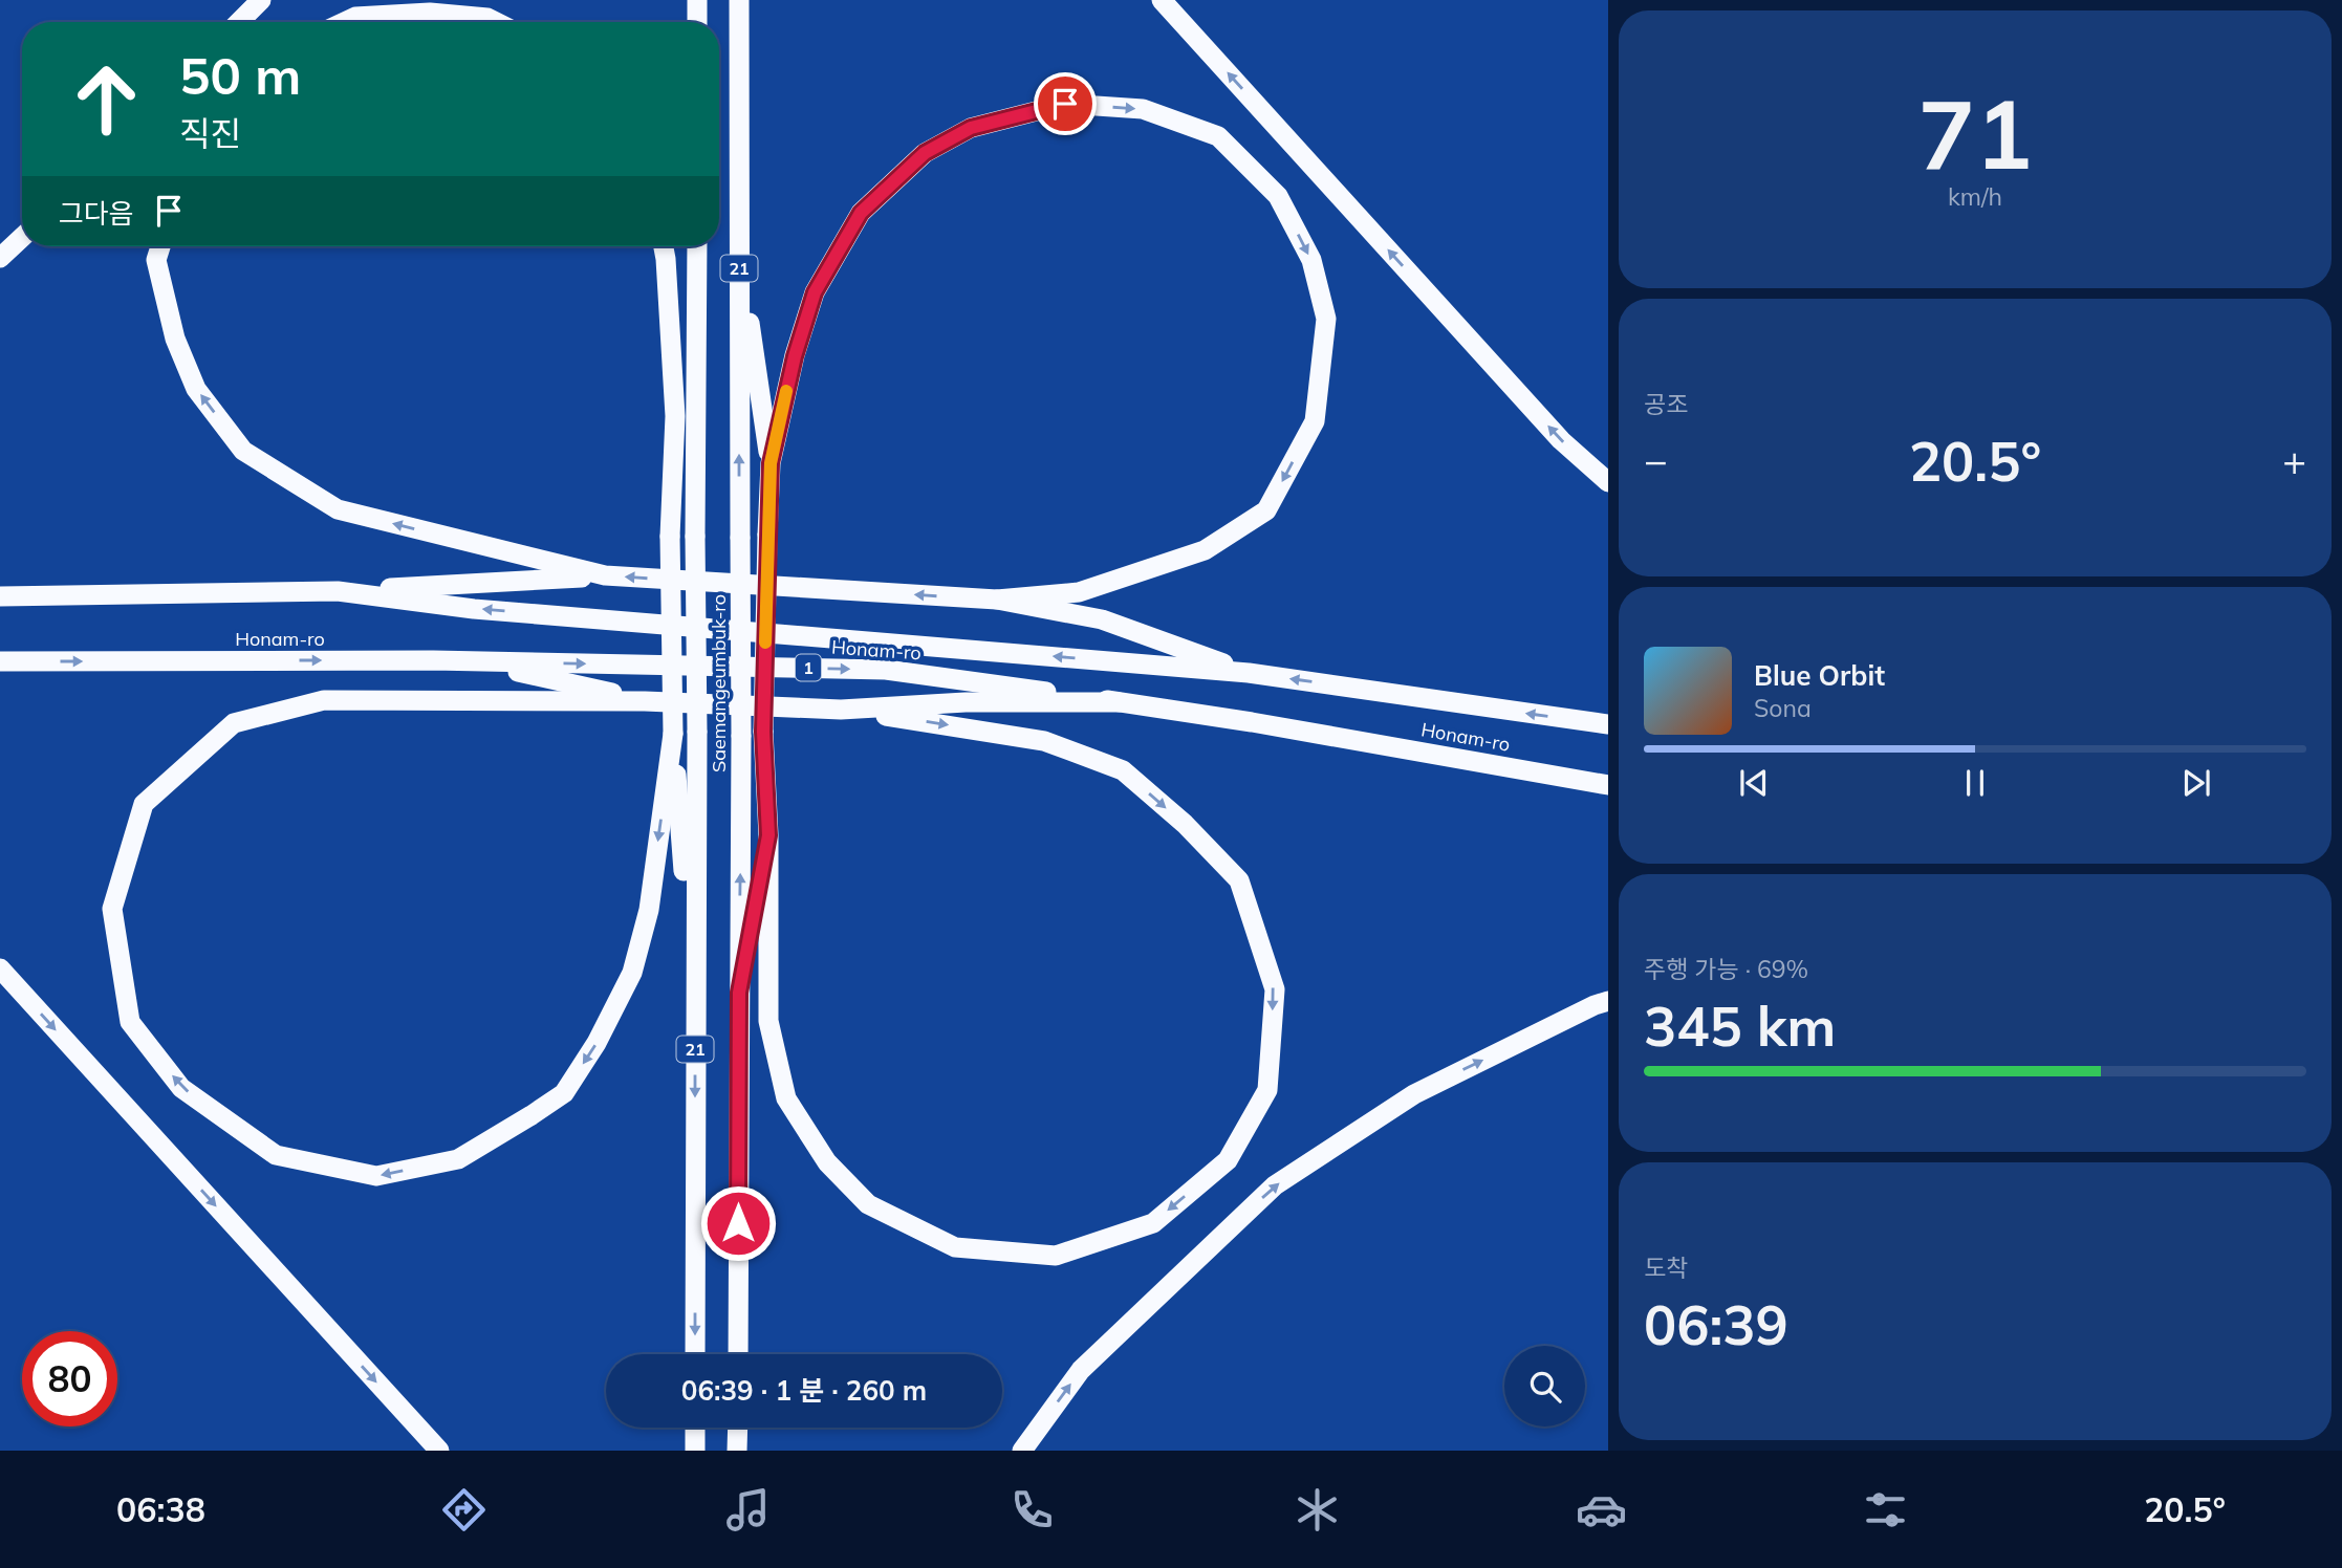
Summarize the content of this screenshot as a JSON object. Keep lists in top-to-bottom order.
{
  "streets": {
    "highway": [
      "21",
      "Honam-ro",
      "1",
      "Saemangeumbuk-ro"
    ]
  },
  "page": {
    "tile": [
      ["71", "km/h"],
      "공조",
      ["주행 가능 · 69%", "345 km"],
      ["도착", "06:39"]
    ],
    "turn": ["50 m", "직진"],
    "then": "그다음",
    "heat": ["−", "20.5°", "+"],
    "song": ["Blue Orbit", "Sona"],
    "limit": "80",
    "trip": "06:39 · 1 분 · 260 m",
    "tabs": ["06:38", "20.5°"]
  }
}
